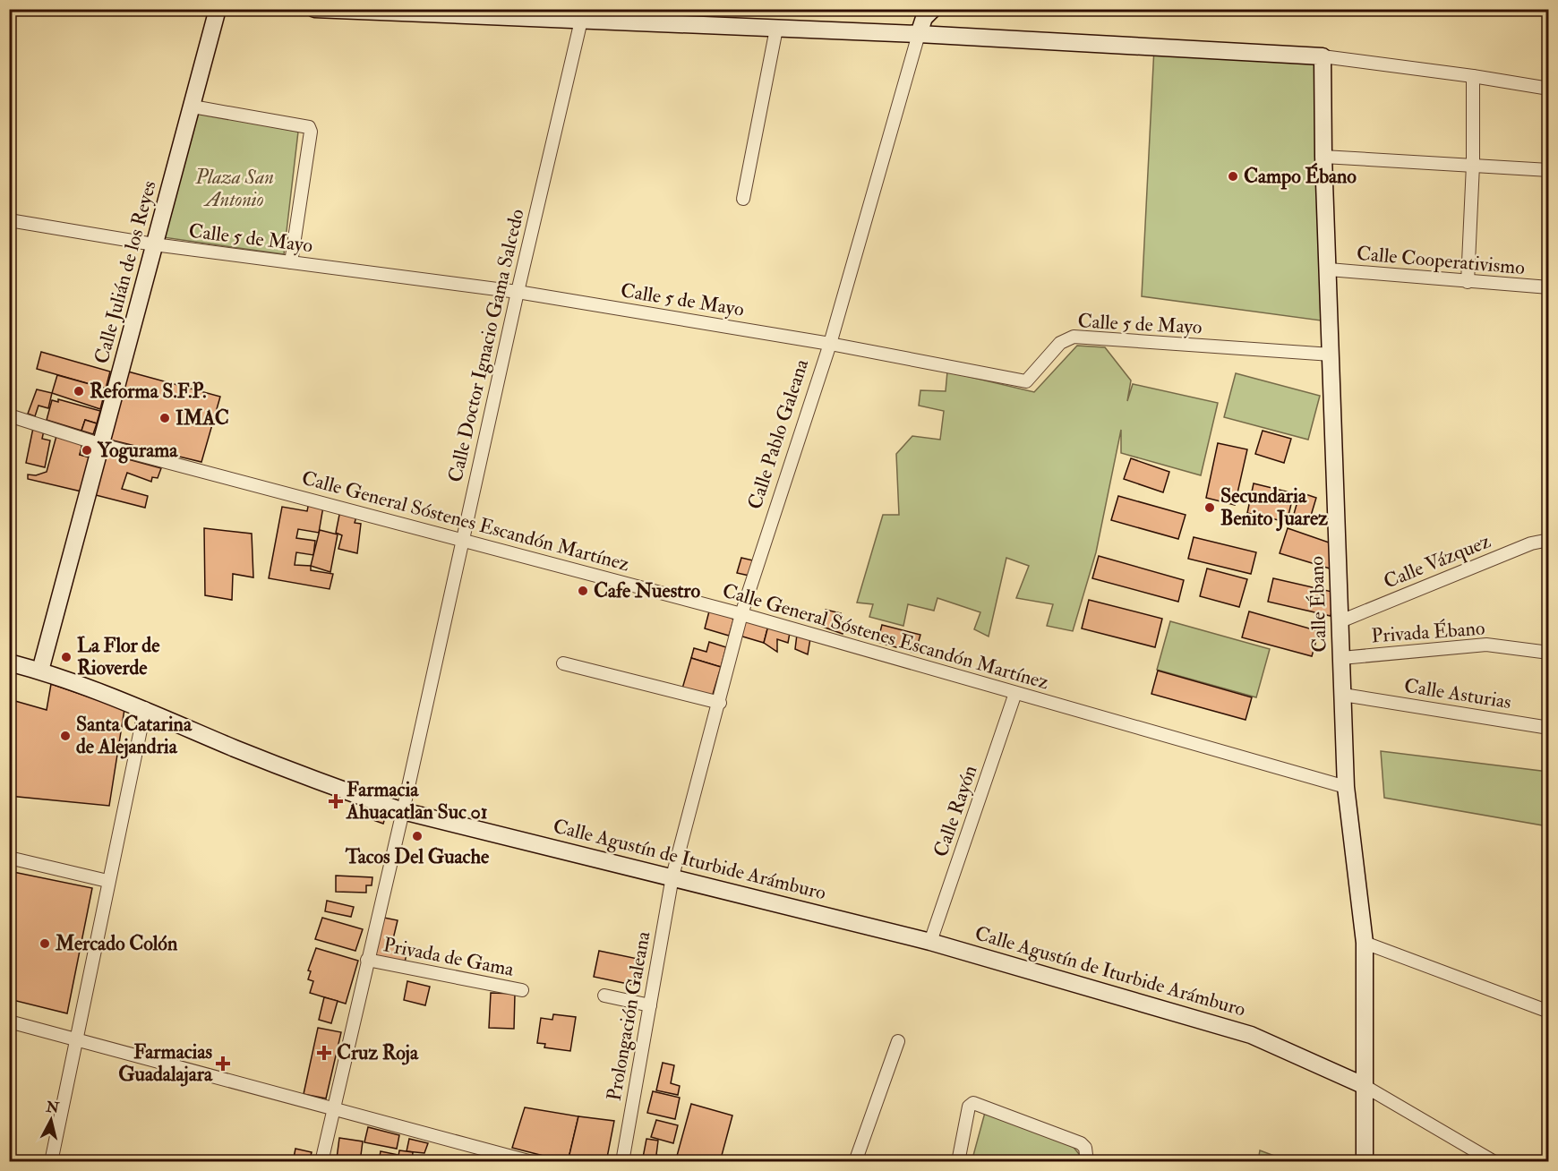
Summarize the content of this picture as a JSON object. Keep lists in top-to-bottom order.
{
  "streets": {
    "street": [
      "Calle 5 de Mayo",
      "Calle Cooperativismo",
      "Calle Julián de los Reyes",
      "Calle Doctor Ignacio Gama Salcedo",
      "Calle Pablo Galeana",
      "Calle General Sóstenes Escandón Martínez",
      "Calle Vázquez",
      "Calle Ébano",
      "Privada Ébano",
      "Calle Asturias",
      "Calle Rayón",
      "Calle Agustín de Iturbide Arámburo",
      "Privada de Gama",
      "Prolongación Galeana"
    ]
  },
  "crossings": [
    ["Calle 5 de Mayo", "Calle Julián de los Reyes"],
    ["Calle 5 de Mayo", "Calle Doctor Ignacio Gama Salcedo"],
    ["Calle 5 de Mayo", "Calle Pablo Galeana"],
    ["Calle 5 de Mayo", "Calle Ébano"],
    ["Calle Cooperativismo", "Calle Ébano"],
    ["Calle Julián de los Reyes", "Calle General Sóstenes Escandón Martínez"],
    ["Calle Julián de los Reyes", "Calle Agustín de Iturbide Arámburo"],
    ["Calle Doctor Ignacio Gama Salcedo", "Calle General Sóstenes Escandón Martínez"],
    ["Calle Doctor Ignacio Gama Salcedo", "Calle Agustín de Iturbide Arámburo"],
    ["Calle Doctor Ignacio Gama Salcedo", "Privada de Gama"],
    ["Calle Pablo Galeana", "Calle General Sóstenes Escandón Martínez"],
    ["Calle Pablo Galeana", "Calle Agustín de Iturbide Arámburo"],
    ["Calle Pablo Galeana", "Prolongación Galeana"],
    ["Calle General Sóstenes Escandón Martínez", "Calle Ébano"],
    ["Calle General Sóstenes Escandón Martínez", "Calle Rayón"],
    ["Calle Vázquez", "Calle Ébano"],
    ["Calle Ébano", "Privada Ébano"],
    ["Calle Ébano", "Calle Asturias"],
    ["Calle Ébano", "Calle Agustín de Iturbide Arámburo"],
    ["Calle Rayón", "Calle Agustín de Iturbide Arámburo"],
    ["Calle Agustín de Iturbide Arámburo", "Prolongación Galeana"]
  ],
  "parks": ["Plaza San Antonio"],
  "places": {
    "other": [
      "Campo Ébano",
      "Reforma S.F.P.",
      "IMAC",
      "Yogurama",
      "Secundaria Benito Juarez",
      "Cafe Nuestro",
      "La Flor de Rioverde",
      "Santa Catarina de Alejandria",
      "Tacos Del Guache",
      "Mercado Colón"
    ],
    "health": ["Farmacia Ahuacatlan Suc 01", "Cruz Roja", "Farmacias Guadalajara"]
  },
  "north": "top"
}
